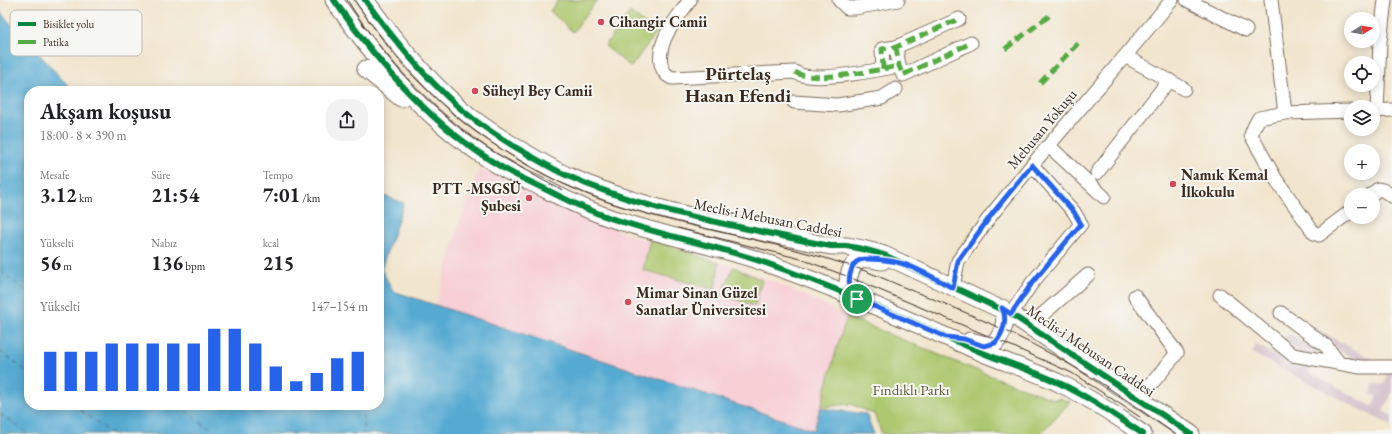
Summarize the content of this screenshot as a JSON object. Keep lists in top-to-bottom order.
{
  "streets": {
    "main road": ["Meclis-i Mebusan Caddesi"],
    "street": ["Mebusan Yokuşu"]
  },
  "crossings": [
    ["Mebusan Yokuşu", "Meclis-i Mebusan Caddesi"]
  ],
  "districts": ["Pürtelaş Hasan Efendi"],
  "parks": ["Fındıklı Parkı"],
  "places": [
    "Cihangir Camii",
    "Süheyl Bey Camii",
    "Namık Kemal İlkokulu",
    "PTT -MSGSÜ Şubesi",
    "Mimar Sinan Güzel Sanatlar Üniversitesi"
  ],
  "legend": ["Bisiklet yolu", "Patika"],
  "north": "right",
  "page": {
    "map_buttons": ["+", "−"],
    "heading": ["Akşam koşusu", "18:00 · 8 × 390 m"],
    "stats": [
      ["Mesafe", "3.12 km"],
      ["Süre", "21:54"],
      ["Tempo", "7:01 /km"],
      ["Yükselti", "56 m"],
      ["Nabız", "136 bpm"],
      ["kcal", "215"]
    ],
    "chart": ["Yükselti", "147–154 m"]
  }
}
